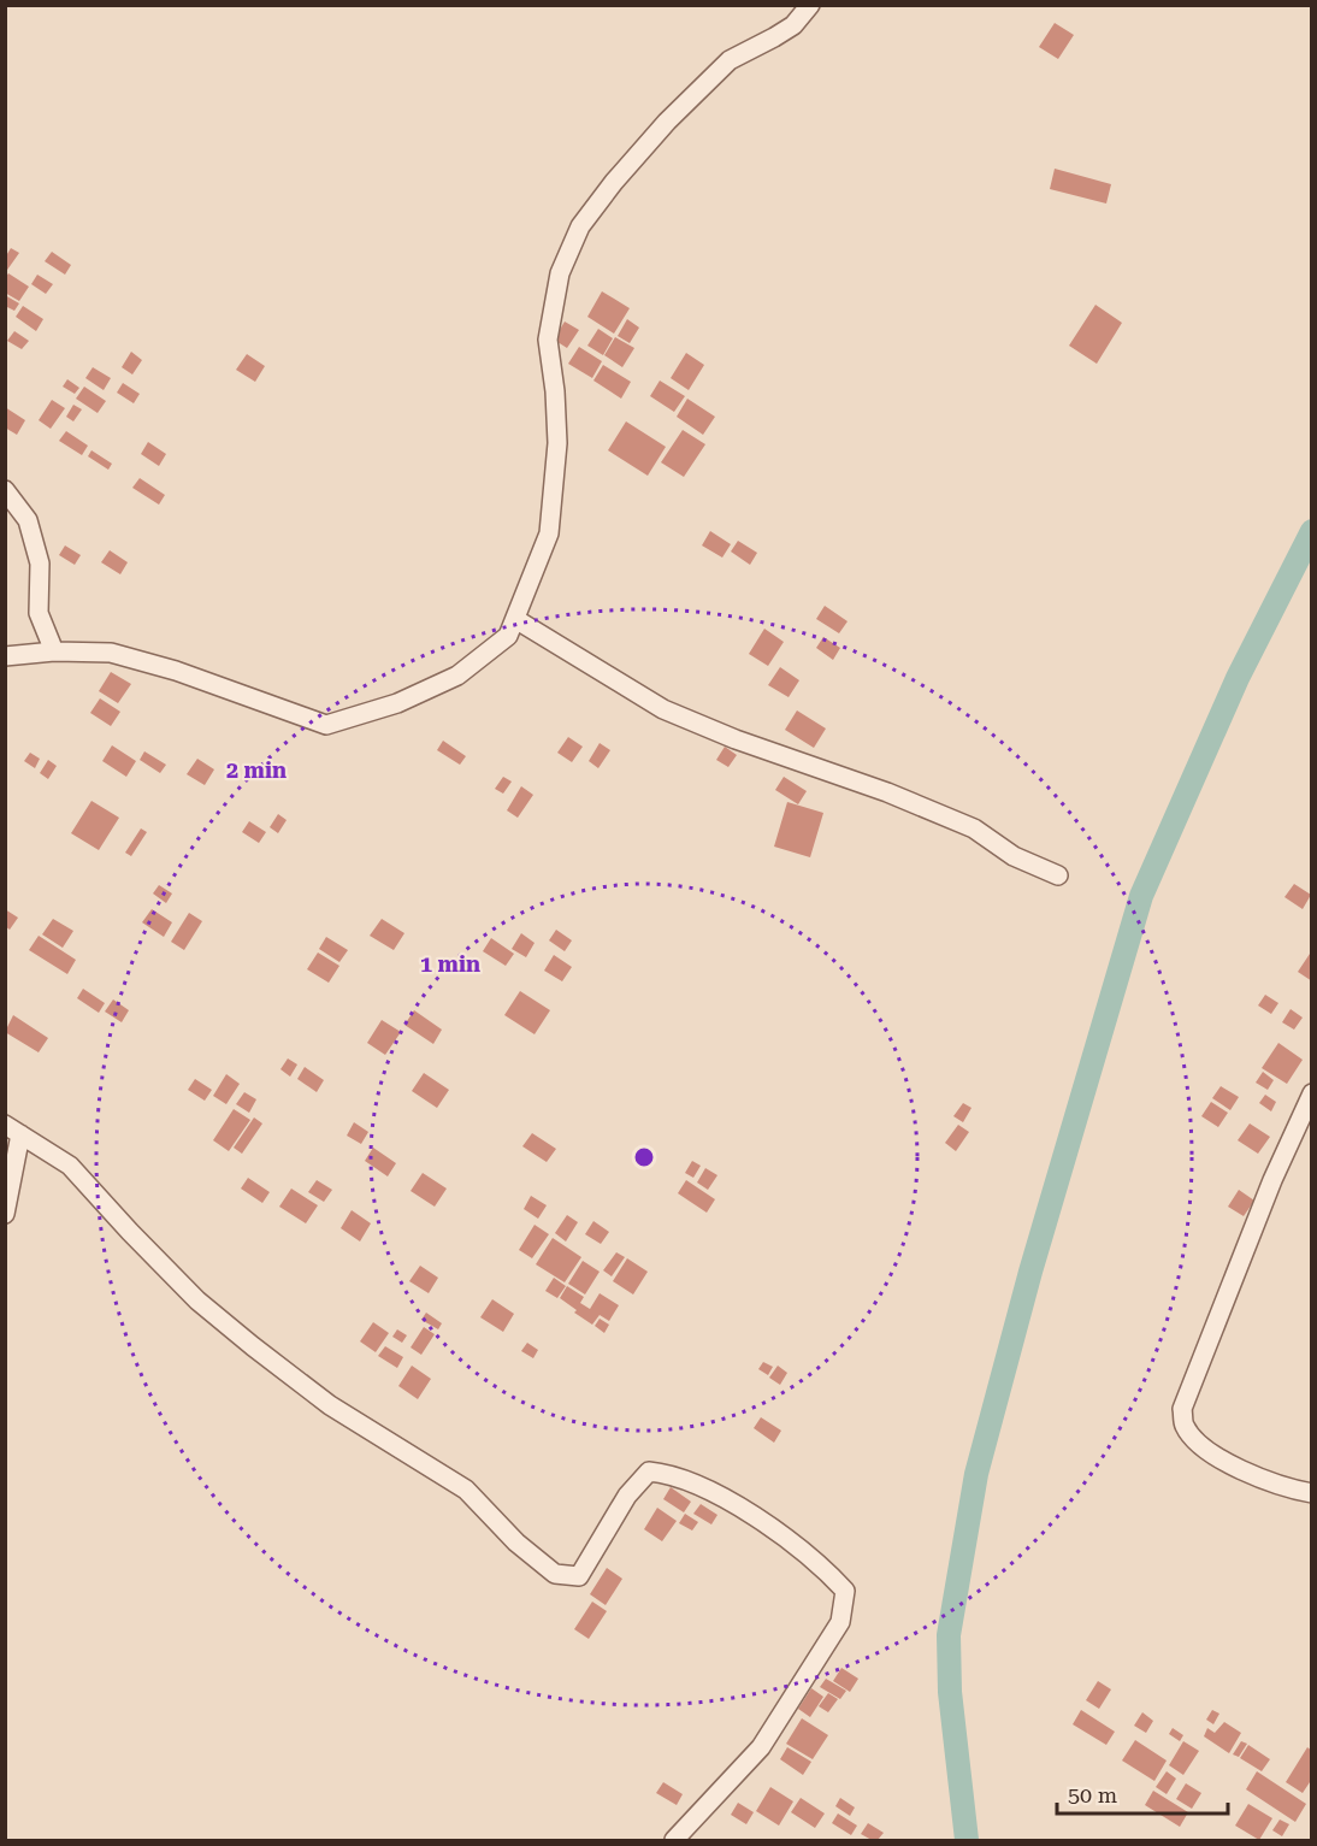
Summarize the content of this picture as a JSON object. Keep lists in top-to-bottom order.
{
  "scale_bar": "50 m",
  "rings": ["2 min", "1 min"]
}
